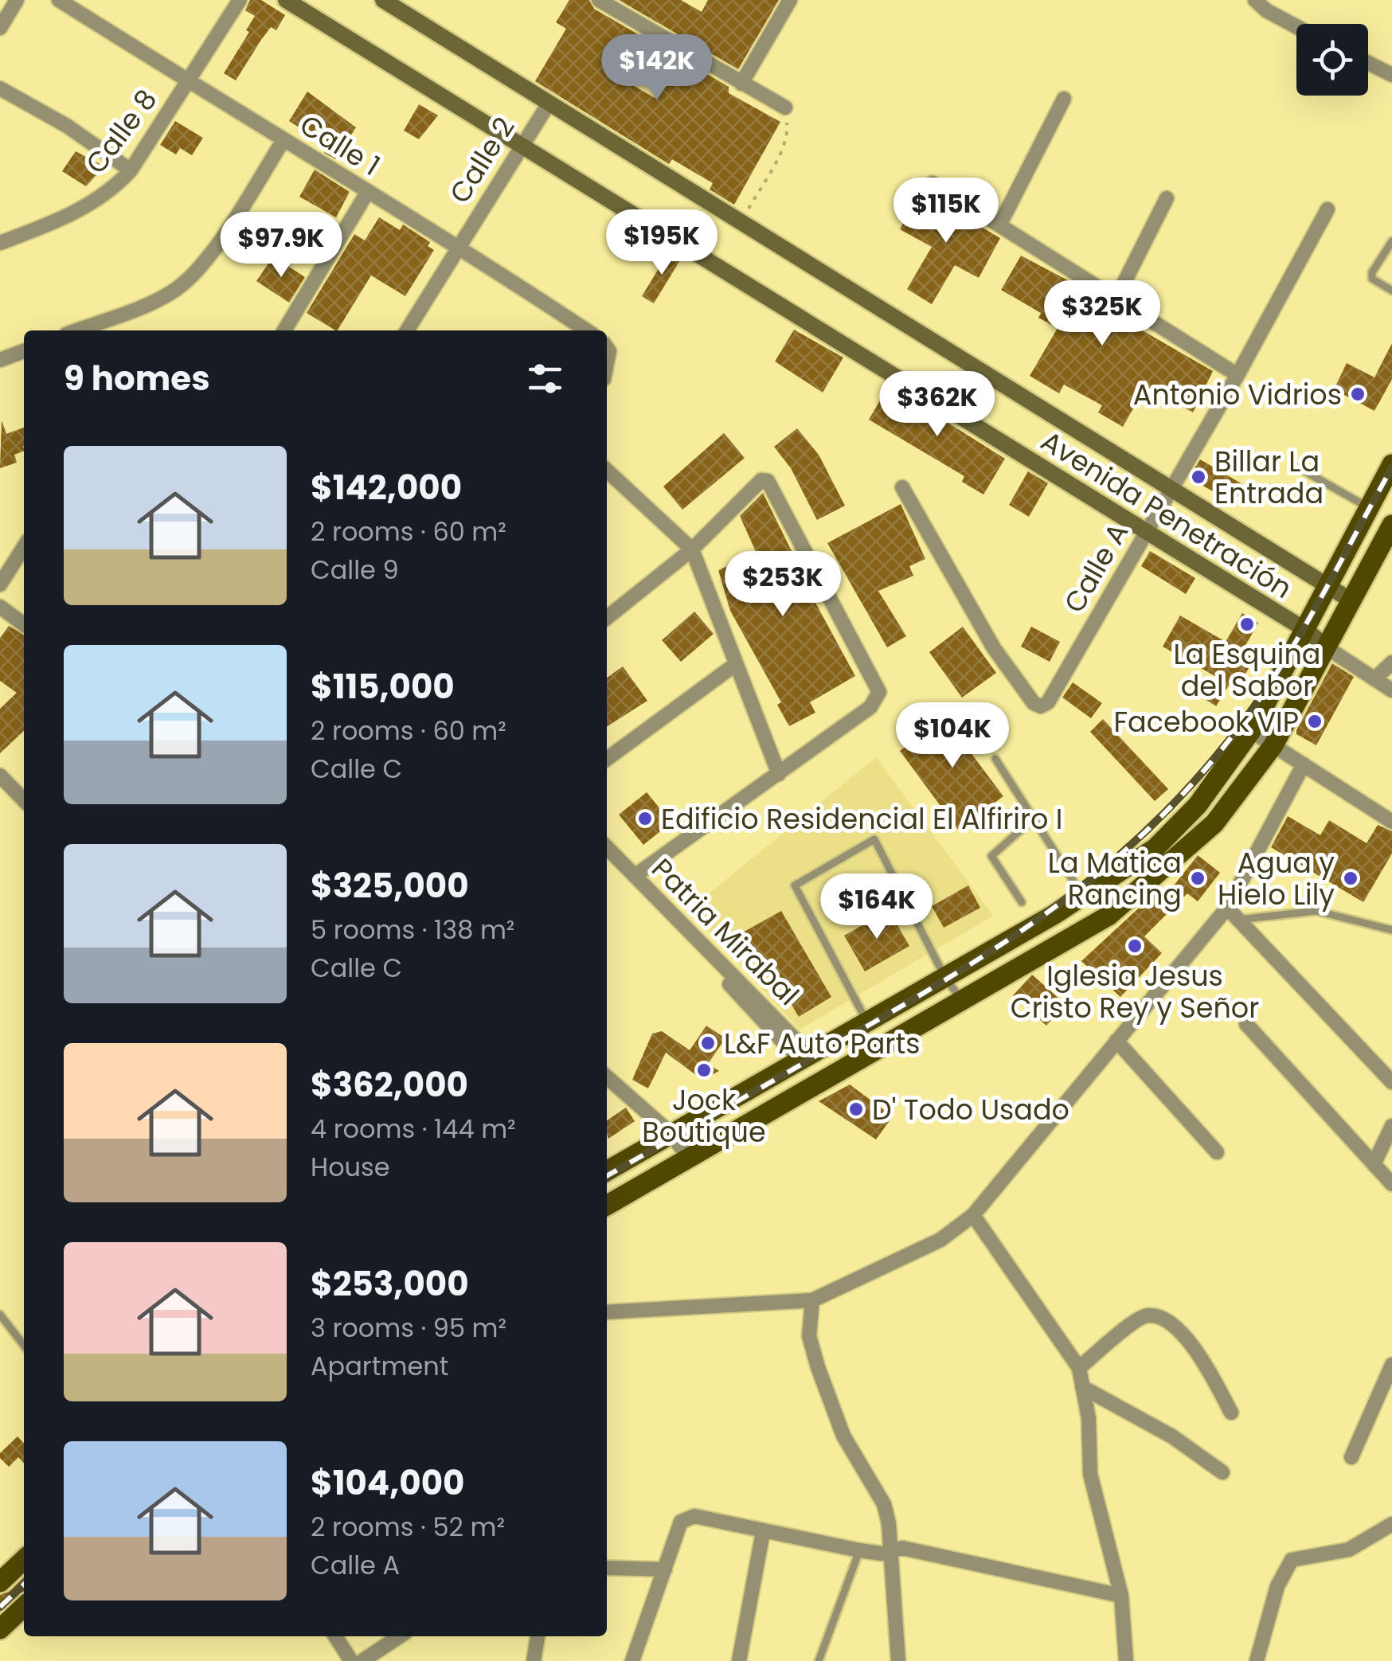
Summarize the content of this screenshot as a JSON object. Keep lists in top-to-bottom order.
{
  "streets": {
    "street": [
      "Calle 8",
      "Calle 1",
      "Calle 2",
      "Avenida Penetración",
      "Calle A",
      "Patria Mirabal"
    ]
  },
  "crossings": [
    ["Calle 8", "Calle 1"],
    ["Calle 1", "Calle 2"],
    ["Calle 2", "Avenida Penetración"],
    ["Avenida Penetración", "Calle A"]
  ],
  "places": [
    "Antonio Vidrios",
    "Billar La Entrada",
    "La Esquina del Sabor",
    "Facebook VIP",
    "Edificio Residencial El Alfiriro I",
    "La Matica Rancing",
    "Agua y Hielo Lily",
    "Iglesia Jesus Cristo Rey y Señor",
    "L&F Auto Parts",
    "Jock Boutique",
    "D' Todo Usado"
  ],
  "page": {
    "price": [
      "$142K",
      "$115K",
      "$195K",
      "$97.9K",
      "$325K",
      "$362K",
      "$253K",
      "$104K",
      "$164K"
    ],
    "heading": "9 homes",
    "list": [
      {
        "name": "$142,000",
        "note": "2 rooms · 60 m² · Calle 9"
      },
      {
        "name": "$115,000",
        "note": "2 rooms · 60 m² · Calle C"
      },
      {
        "name": "$325,000",
        "note": "5 rooms · 138 m² · Calle C"
      },
      {
        "name": "$362,000",
        "note": "4 rooms · 144 m² · House"
      },
      {
        "name": "$253,000",
        "note": "3 rooms · 95 m² · Apartment"
      },
      {
        "name": "$104,000",
        "note": "2 rooms · 52 m² · Calle A"
      }
    ]
  }
}
